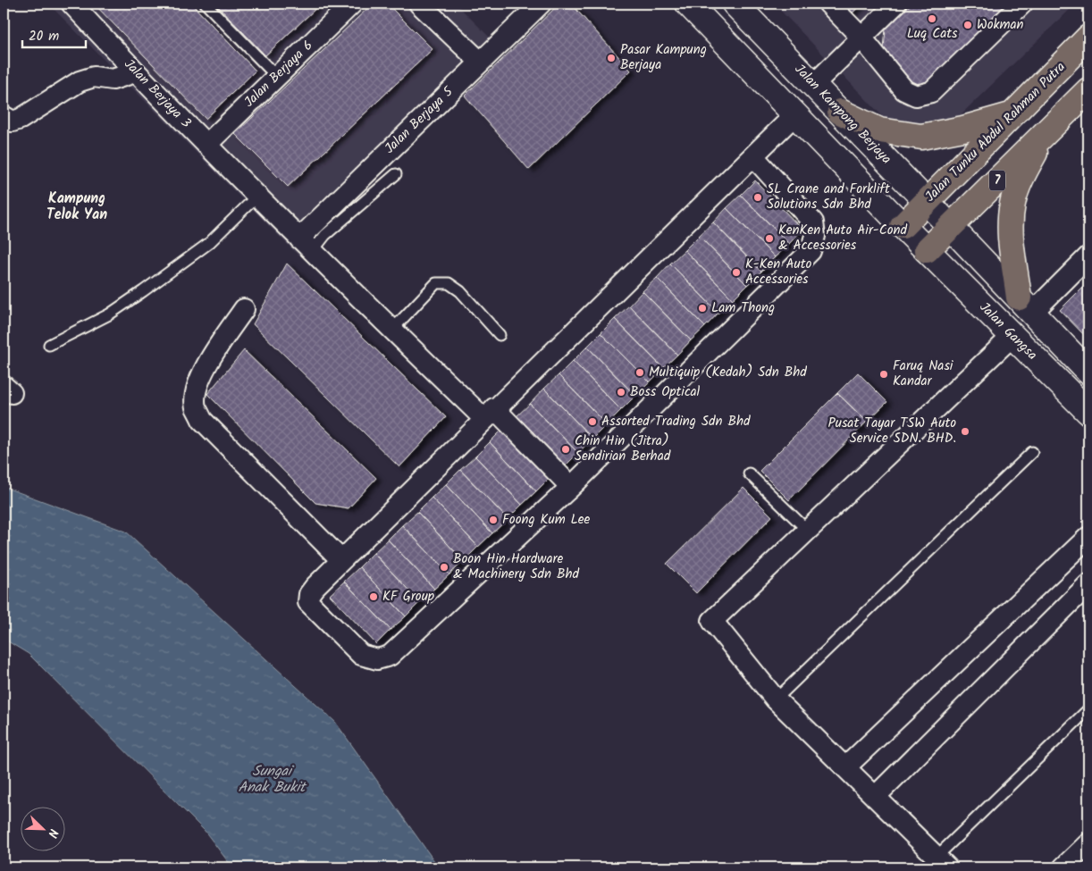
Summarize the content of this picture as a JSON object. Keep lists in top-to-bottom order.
{
  "streets": {
    "main road": ["Jalan Tunku Abdul Rahman Putra", "7"],
    "street": [
      "Jalan Berjaya 6",
      "Jalan Berjaya 3",
      "Jalan Kampong Berjaya",
      "Jalan Berjaya 5",
      "Jalan Gangsa"
    ]
  },
  "crossings": [
    ["Jalan Berjaya 6", "Jalan Berjaya 3"],
    ["Jalan Berjaya 3", "Jalan Berjaya 5"],
    ["Jalan Kampong Berjaya", "Jalan Tunku Abdul Rahman Putra"],
    ["Jalan Kampong Berjaya", "7"],
    ["Jalan Tunku Abdul Rahman Putra", "Jalan Gangsa"],
    ["7", "Jalan Gangsa"]
  ],
  "districts": ["Kampung Telok Yan"],
  "water": ["Sungai Anak Bukit"],
  "places": [
    "Luq Cats",
    "Wokman",
    "Pasar Kampung Berjaya",
    "SL Crane and Forklift Solutions Sdn Bhd",
    "KenKen Auto Air-Cond & Accessories",
    "K-Ken Auto Accessories",
    "Lam Thong",
    "Multiquip (Kedah) Sdn Bhd",
    "Faruq Nasi Kandar",
    "Boss Optical",
    "Assorted Trading Sdn Bhd",
    "Pusat Tayar TSW Auto Service SDN. BHD.",
    "Chin Hin (Jitra) Sendirian Berhad",
    "Foong Kum Lee",
    "Boon Hin Hardware & Machinery Sdn Bhd",
    "KF Group"
  ],
  "scale_bar": "20 m",
  "north": "bottom right"
}
